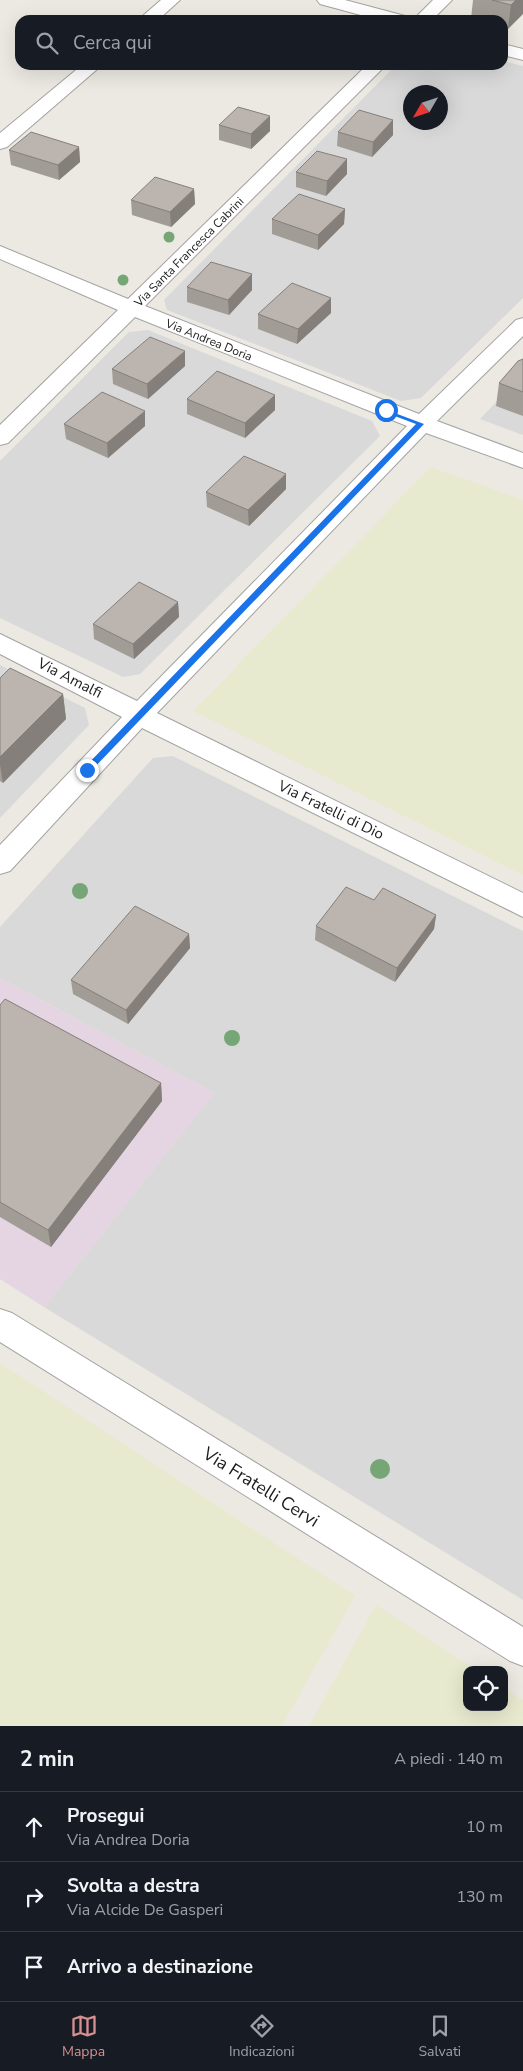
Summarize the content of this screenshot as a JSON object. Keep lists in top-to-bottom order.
{
  "streets": {
    "street": [
      "Via Santa Francesca Cabrini",
      "Via Andrea Doria",
      "Via Amalfi",
      "Via Fratelli di Dio",
      "Via Fratelli Cervi"
    ]
  },
  "crossings": [
    ["Via Santa Francesca Cabrini", "Via Andrea Doria"],
    ["Via Amalfi", "Via Fratelli di Dio"]
  ],
  "north": "bottom left",
  "page": {
    "search": "Cerca qui",
    "heading": ["2 min", "A piedi · 140 m"],
    "list": [
      ["Prosegui", "Via Andrea Doria", "10 m"],
      ["Svolta a destra", "Via Alcide De Gasperi", "130 m"],
      "Arrivo a destinazione"
    ],
    "nav": ["Mappa", "Indicazioni", "Salvati"]
  }
}
